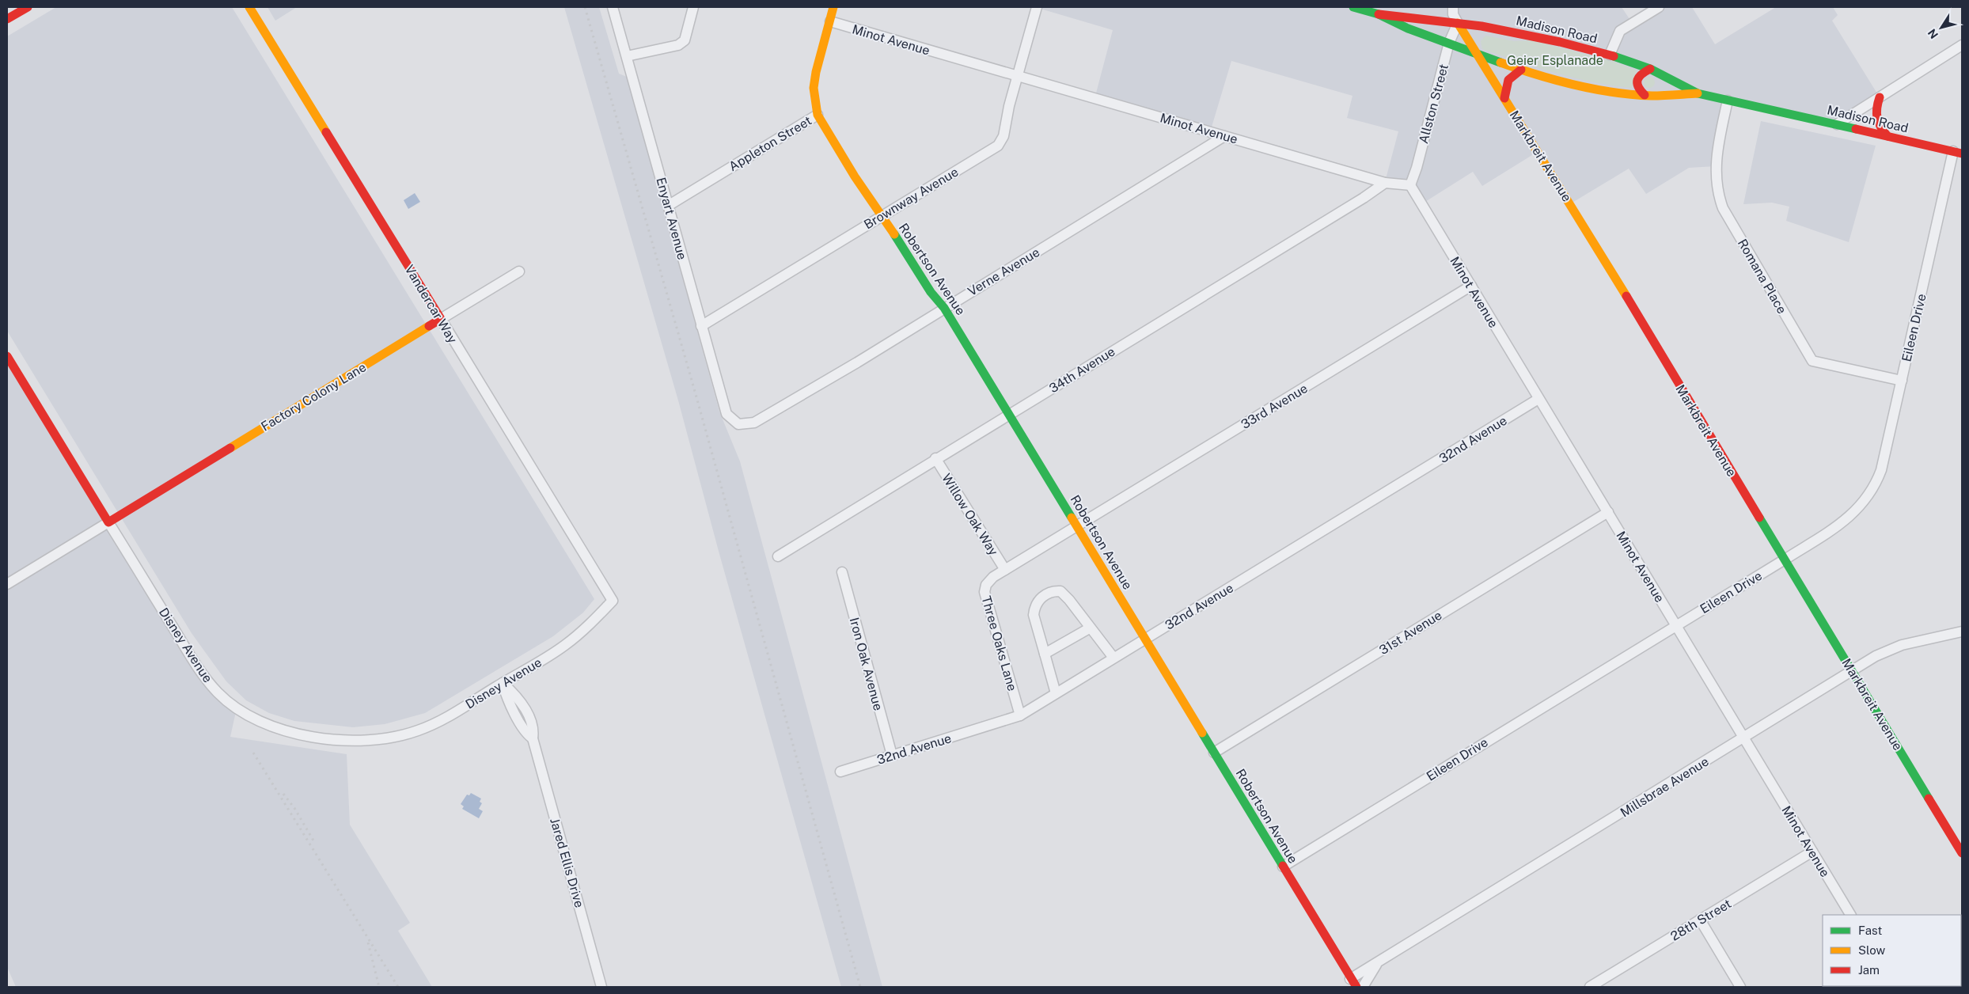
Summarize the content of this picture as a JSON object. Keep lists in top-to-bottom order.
{
  "streets": {
    "street": [
      "Madison Road",
      "Minot Avenue",
      "Allston Street",
      "Appleton Street",
      "Markbreit Avenue",
      "Brownway Avenue",
      "Enyart Avenue",
      "Robertson Avenue",
      "Verne Avenue",
      "Romana Place",
      "Vandercar Way",
      "Eileen Drive",
      "34th Avenue",
      "Factory Colony Lane",
      "33rd Avenue",
      "32nd Avenue",
      "Willow Oak Way",
      "31st Avenue",
      "Three Oaks Lane",
      "Disney Avenue",
      "Iron Oak Avenue",
      "Millsbrae Avenue",
      "Jared Ellis Drive",
      "28th Street"
    ]
  },
  "crossings": [
    ["Madison Road", "Allston Street"],
    ["Madison Road", "Markbreit Avenue"],
    ["Madison Road", "Romana Place"],
    ["Madison Road", "Eileen Drive"],
    ["Minot Avenue", "Allston Street"],
    ["Minot Avenue", "Appleton Street"],
    ["Minot Avenue", "Brownway Avenue"],
    ["Minot Avenue", "Verne Avenue"],
    ["Minot Avenue", "Eileen Drive"],
    ["Minot Avenue", "34th Avenue"],
    ["Minot Avenue", "33rd Avenue"],
    ["Minot Avenue", "32nd Avenue"],
    ["Minot Avenue", "31st Avenue"],
    ["Minot Avenue", "Millsbrae Avenue"],
    ["Minot Avenue", "28th Street"],
    ["Allston Street", "Markbreit Avenue"],
    ["Appleton Street", "Enyart Avenue"],
    ["Appleton Street", "Robertson Avenue"],
    ["Markbreit Avenue", "Eileen Drive"],
    ["Markbreit Avenue", "Millsbrae Avenue"],
    ["Brownway Avenue", "Enyart Avenue"],
    ["Brownway Avenue", "Robertson Avenue"],
    ["Enyart Avenue", "Verne Avenue"],
    ["Robertson Avenue", "Verne Avenue"],
    ["Robertson Avenue", "Eileen Drive"],
    ["Robertson Avenue", "34th Avenue"],
    ["Robertson Avenue", "33rd Avenue"],
    ["Robertson Avenue", "32nd Avenue"],
    ["Robertson Avenue", "31st Avenue"],
    ["Robertson Avenue", "Three Oaks Lane"],
    ["Robertson Avenue", "Millsbrae Avenue"],
    ["Romana Place", "Eileen Drive"],
    ["Vandercar Way", "Factory Colony Lane"],
    ["Vandercar Way", "Disney Avenue"],
    ["34th Avenue", "Willow Oak Way"],
    ["Factory Colony Lane", "Disney Avenue"],
    ["33rd Avenue", "Three Oaks Lane"],
    ["32nd Avenue", "Three Oaks Lane"],
    ["32nd Avenue", "Iron Oak Avenue"],
    ["Willow Oak Way", "Three Oaks Lane"],
    ["Disney Avenue", "Jared Ellis Drive"]
  ],
  "parks": ["Geier Esplanade"],
  "legend": ["Fast", "Slow", "Jam"],
  "north": "bottom left"
}
